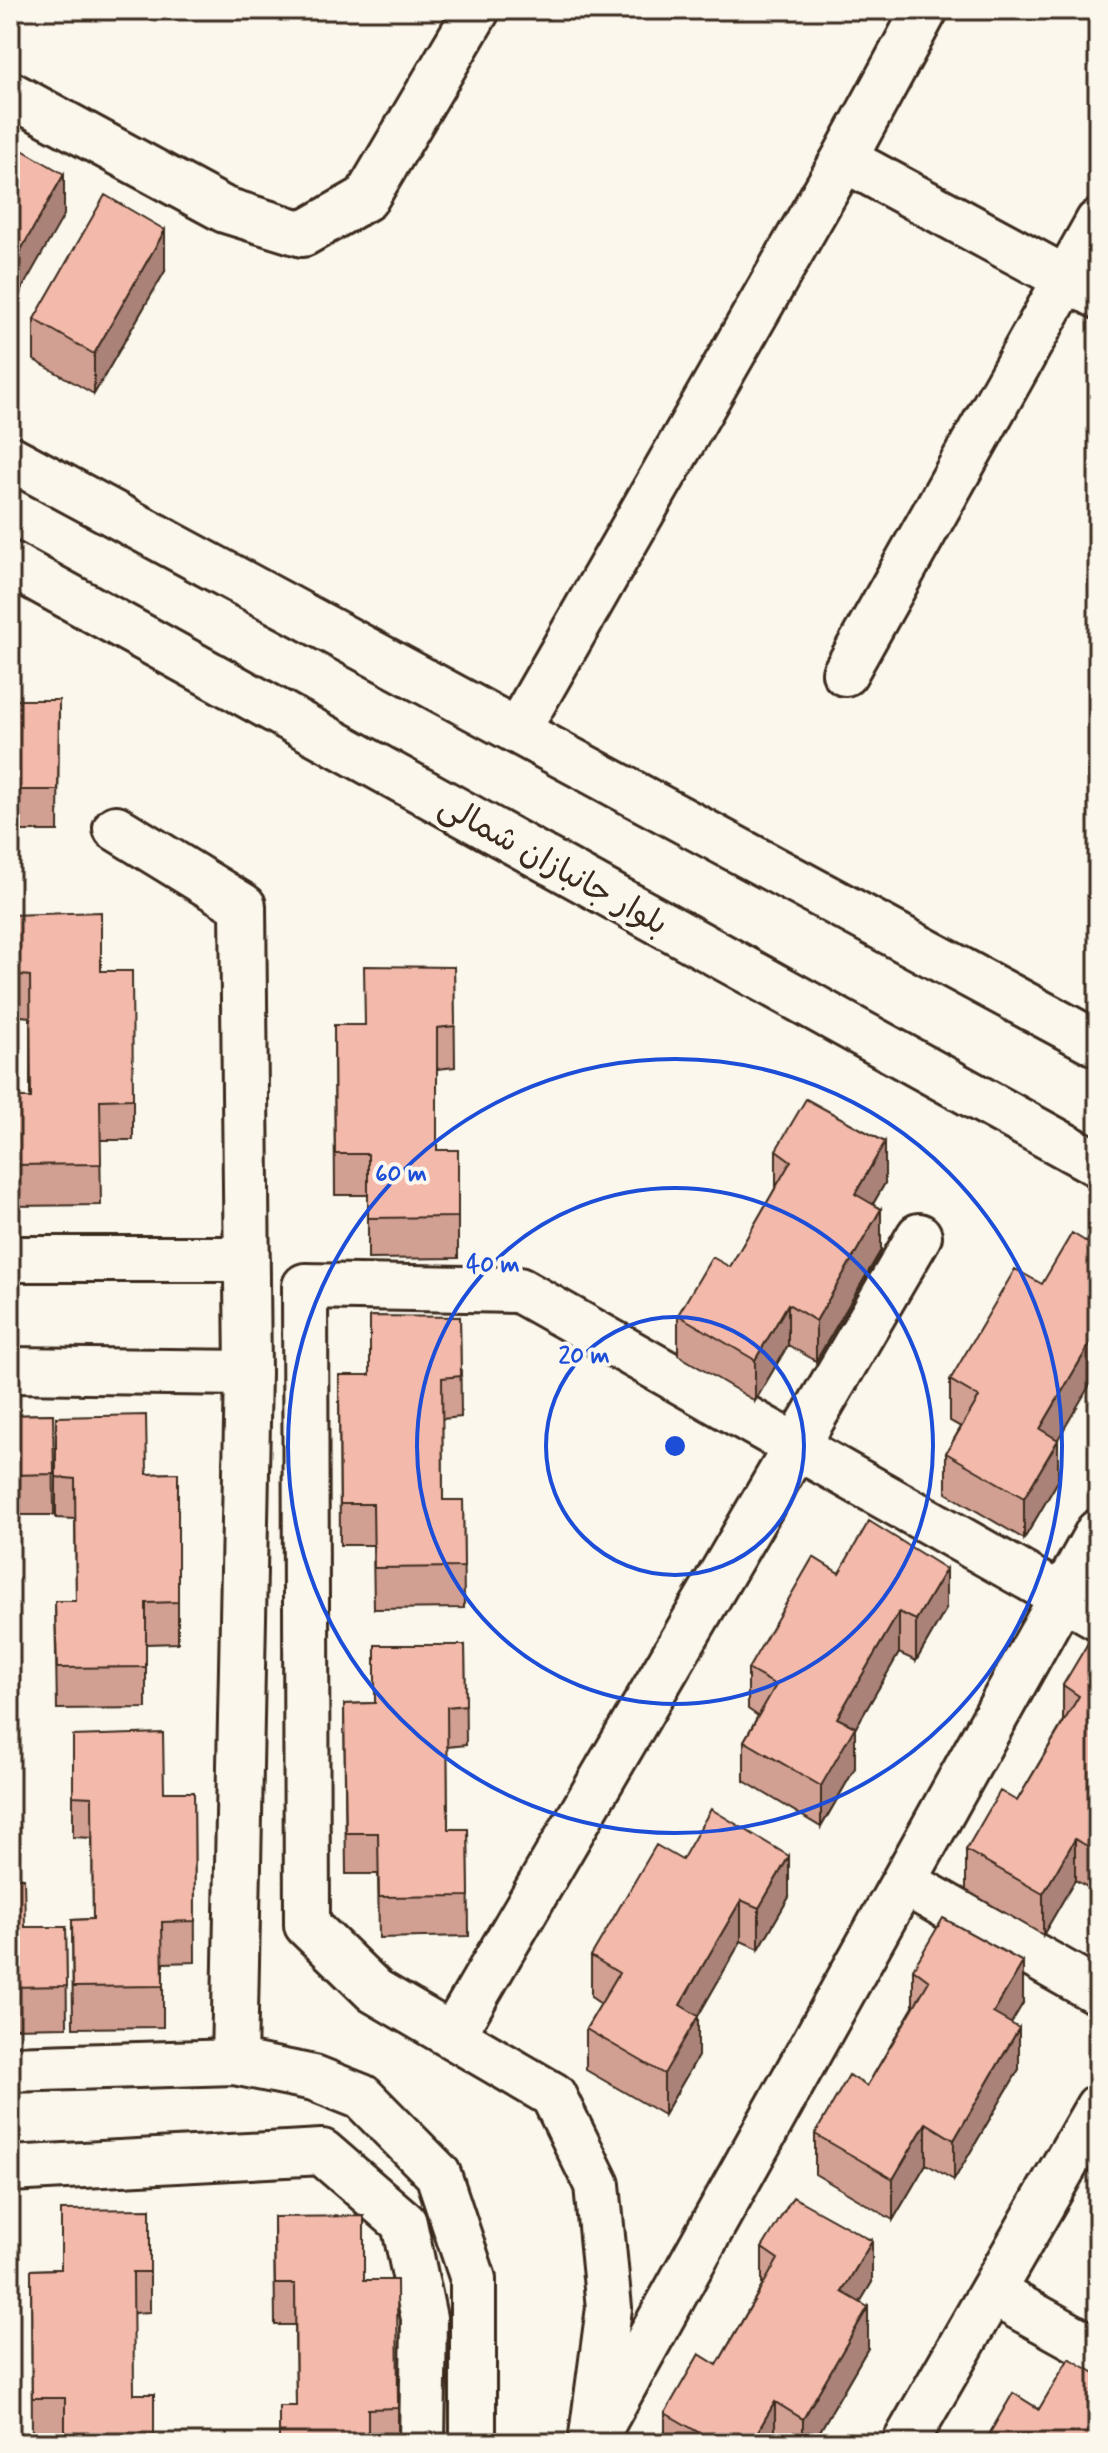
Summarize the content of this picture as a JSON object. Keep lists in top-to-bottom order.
{
  "streets": {
    "street": ["بلوار جانبازان شمالی"]
  },
  "rings": ["60 m", "40 m", "20 m"]
}
